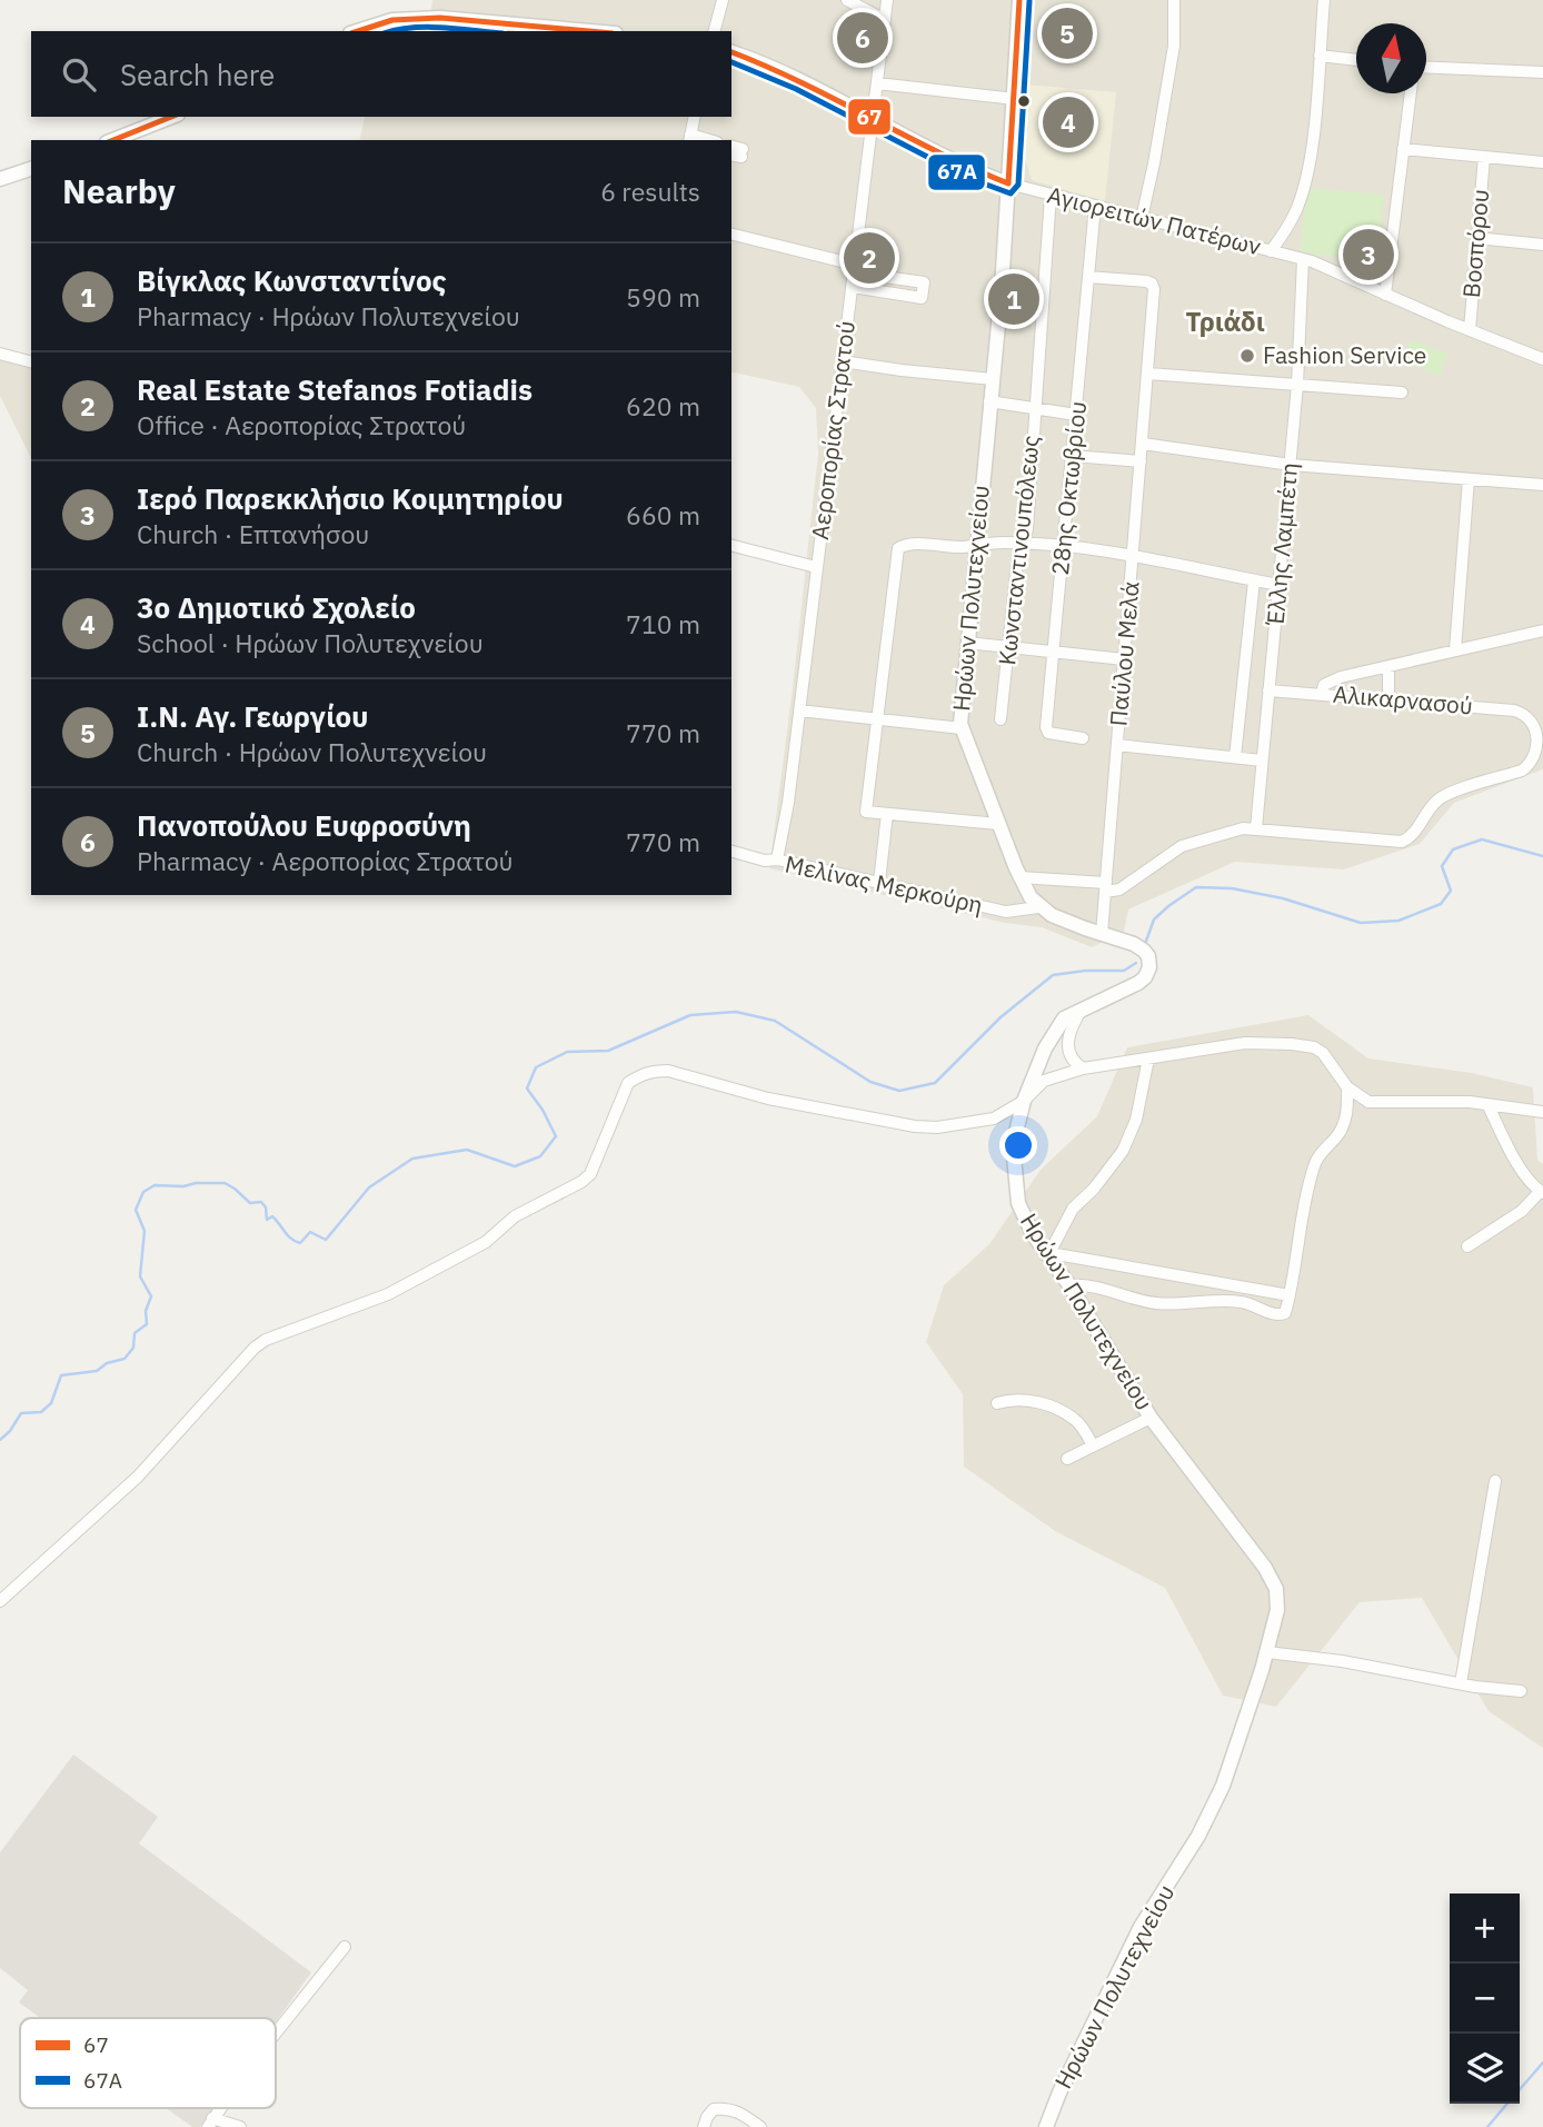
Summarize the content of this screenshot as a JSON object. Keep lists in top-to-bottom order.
{
  "streets": {
    "street": [
      "Αγιορειτών Πατέρων",
      "Βοσπόρου",
      "Αεροπορίας Στρατού",
      "28ης Οκτωβρίου",
      "Έλλης Λαμπέτη",
      "Κωνσταντινουπόλεως",
      "Ηρώων Πολυτεχνείου",
      "Παύλου Μελά",
      "Αλικαρνασού",
      "Μελίνας Μερκούρη"
    ]
  },
  "crossings": [
    ["Αγιορειτών Πατέρων", "Βοσπόρου"],
    ["Αγιορειτών Πατέρων", "Αεροπορίας Στρατού"],
    ["Αγιορειτών Πατέρων", "28ης Οκτωβρίου"],
    ["Αγιορειτών Πατέρων", "Έλλης Λαμπέτη"],
    ["Αγιορειτών Πατέρων", "Κωνσταντινουπόλεως"],
    ["Αγιορειτών Πατέρων", "Ηρώων Πολυτεχνείου"],
    ["Αεροπορίας Στρατού", "Μελίνας Μερκούρη"],
    ["28ης Οκτωβρίου", "Παύλου Μελά"],
    ["Έλλης Λαμπέτη", "Αλικαρνασού"],
    ["Ηρώων Πολυτεχνείου", "Παύλου Μελά"],
    ["Ηρώων Πολυτεχνείου", "Μελίνας Μερκούρη"]
  ],
  "districts": ["Τριάδι"],
  "places": ["Fashion Service"],
  "lines": ["transit line 67", "transit line 67Α"],
  "legend": ["67", "67Α"],
  "north": "top",
  "page": {
    "pins": [
      "5",
      "6",
      "4",
      "3",
      "2",
      "1"
    ],
    "search": "Search here",
    "heading": ["Nearby", "6 results"],
    "list": [
      {
        "mark": "1",
        "name": "Βίγκλας Κωνσταντίνος",
        "note": "Pharmacy · Ηρώων Πολυτεχνείου",
        "value": "590 m"
      },
      {
        "mark": "2",
        "name": "Real Estate Stefanos Fotiadis",
        "note": "Office · Αεροπορίας Στρατού",
        "value": "620 m"
      },
      {
        "mark": "3",
        "name": "Ιερό Παρεκκλήσιο Κοιμητηρίου",
        "note": "Church · Επτανήσου",
        "value": "660 m"
      },
      {
        "mark": "4",
        "name": "3ο Δημοτικό Σχολείο",
        "note": "School · Ηρώων Πολυτεχνείου",
        "value": "710 m"
      },
      {
        "mark": "5",
        "name": "Ι.Ν. Αγ. Γεωργίου",
        "note": "Church · Ηρώων Πολυτεχνείου",
        "value": "770 m"
      },
      {
        "mark": "6",
        "name": "Πανοπούλου Ευφροσύνη",
        "note": "Pharmacy · Αεροπορίας Στρατού",
        "value": "770 m"
      }
    ],
    "map_buttons": ["+", "−"]
  }
}
